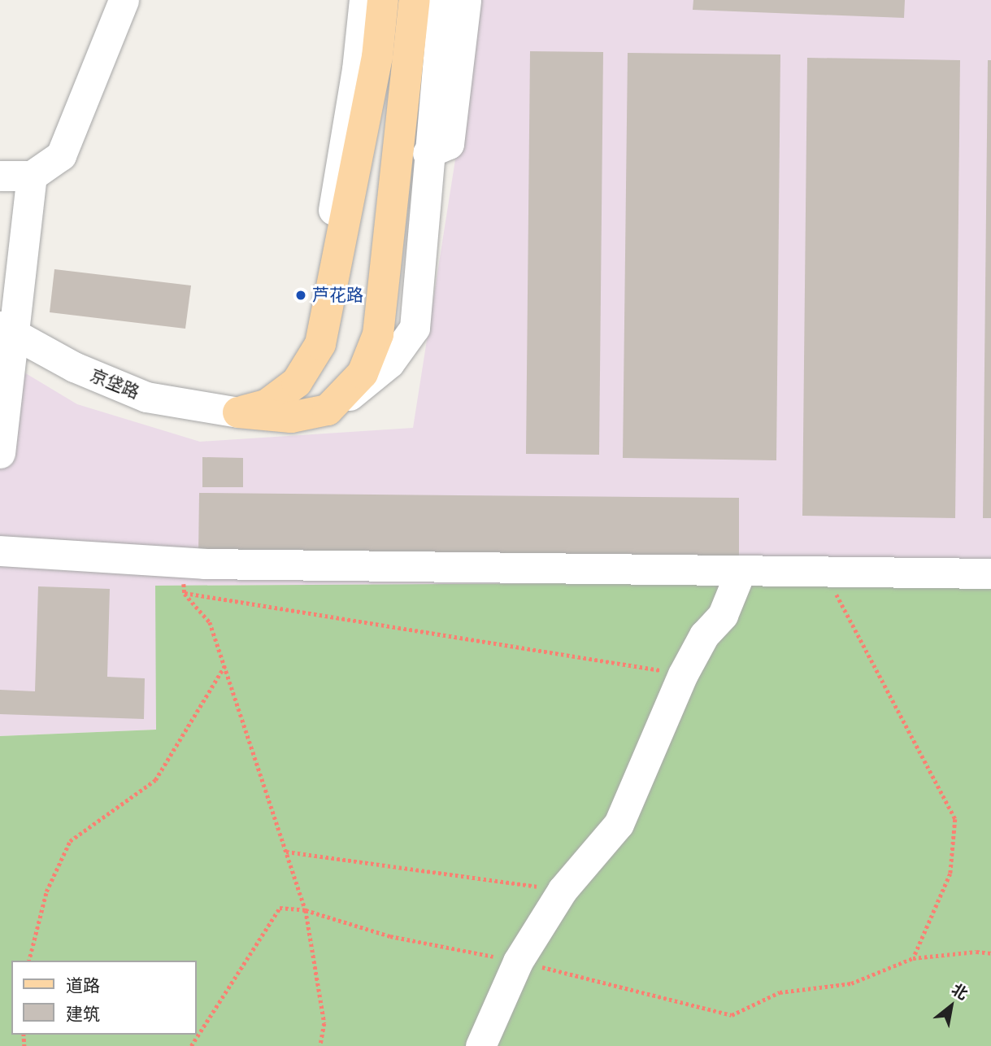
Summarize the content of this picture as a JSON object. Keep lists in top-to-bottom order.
{
  "streets": {
    "street": ["京垡路"]
  },
  "places": ["芦花路"],
  "legend": ["道路", "建筑"],
  "north": "top right"
}
